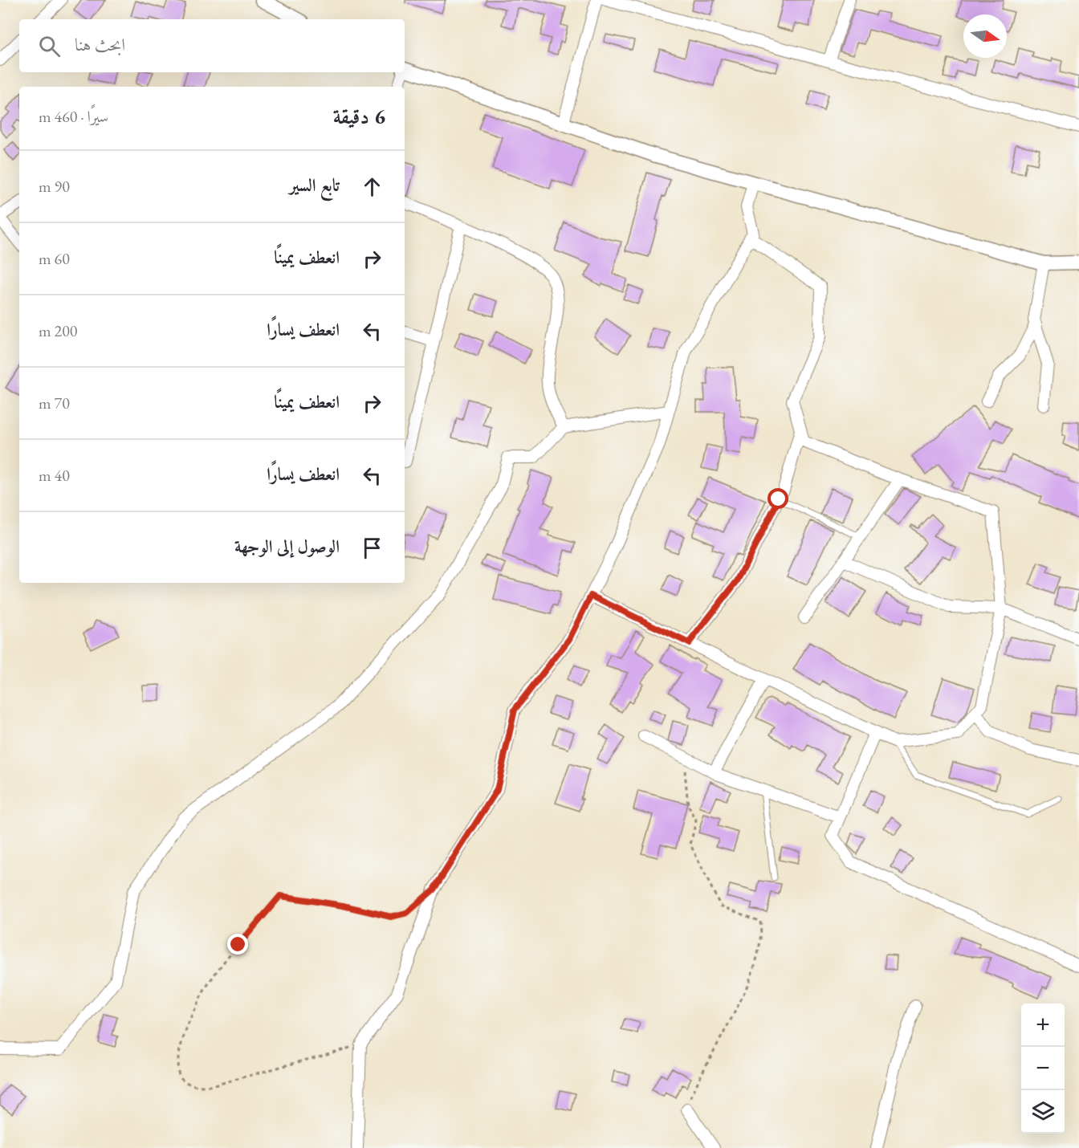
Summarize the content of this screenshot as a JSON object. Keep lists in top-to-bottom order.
{
  "north": "right",
  "page": {
    "search": "ابحث هنا",
    "heading": ["6 دقيقة", "سيرًا · 460 m"],
    "list": [
      ["تابع السير", "90 m"],
      ["انعطف يمينًا", "60 m"],
      ["انعطف يسارًا", "200 m"],
      ["انعطف يمينًا", "70 m"],
      ["انعطف يسارًا", "40 m"],
      "الوصول إلى الوجهة"
    ],
    "map_buttons": ["+", "−"]
  }
}
